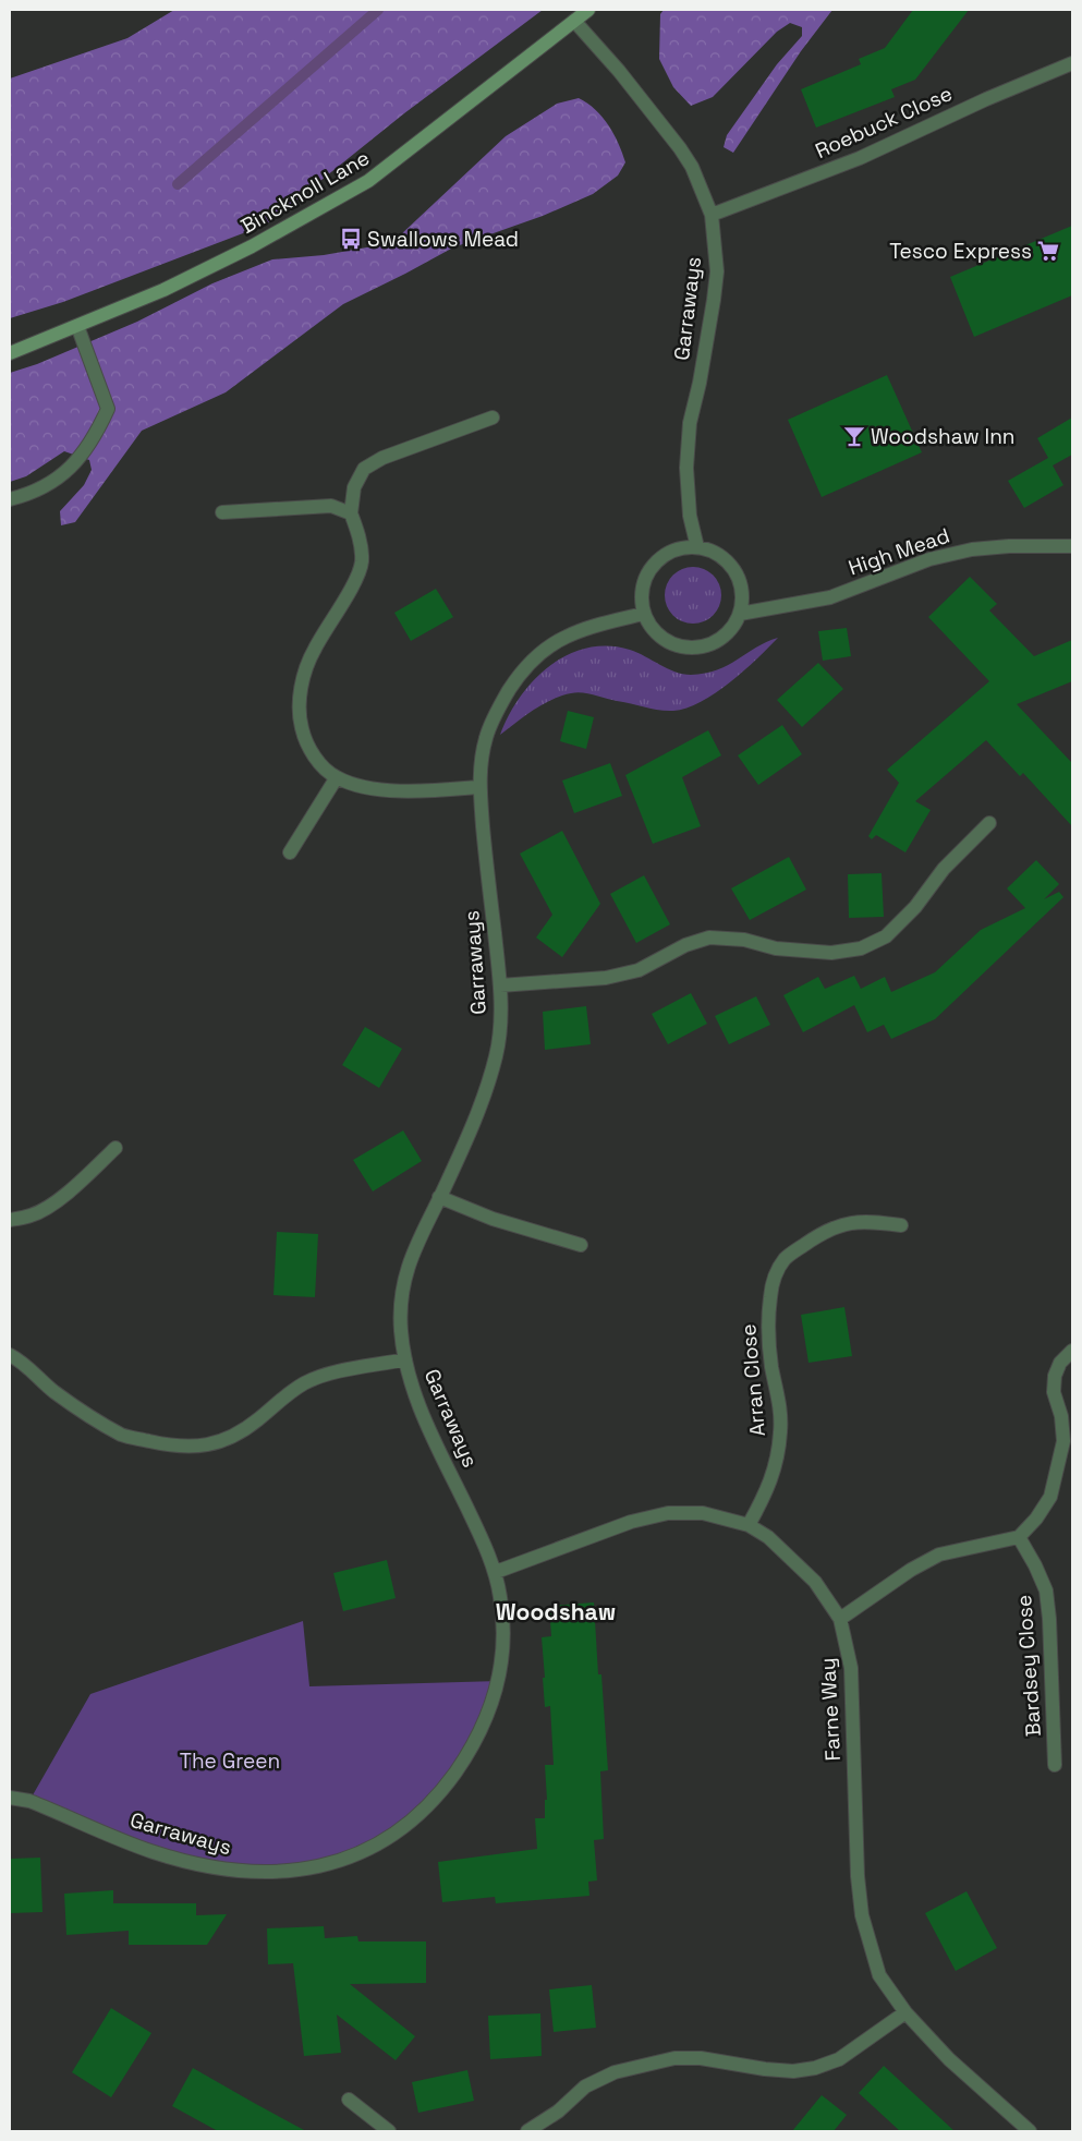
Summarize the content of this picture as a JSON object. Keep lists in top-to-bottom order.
{
  "streets": {
    "street": [
      "Roebuck Close",
      "Bincknoll Lane",
      "Garraways",
      "High Mead",
      "Arran Close",
      "Bardsey Close",
      "Farne Way"
    ]
  },
  "crossings": [
    ["Roebuck Close", "Garraways"],
    ["Bincknoll Lane", "Garraways"],
    ["Garraways", "High Mead"],
    ["Garraways", "Farne Way"],
    ["Arran Close", "Farne Way"]
  ],
  "districts": ["Woodshaw"],
  "parks": ["The Green"],
  "places": {
    "bus stop": ["Swallows Mead"],
    "supermarket": ["Tesco Express"],
    "bar": ["Woodshaw Inn"]
  }
}
